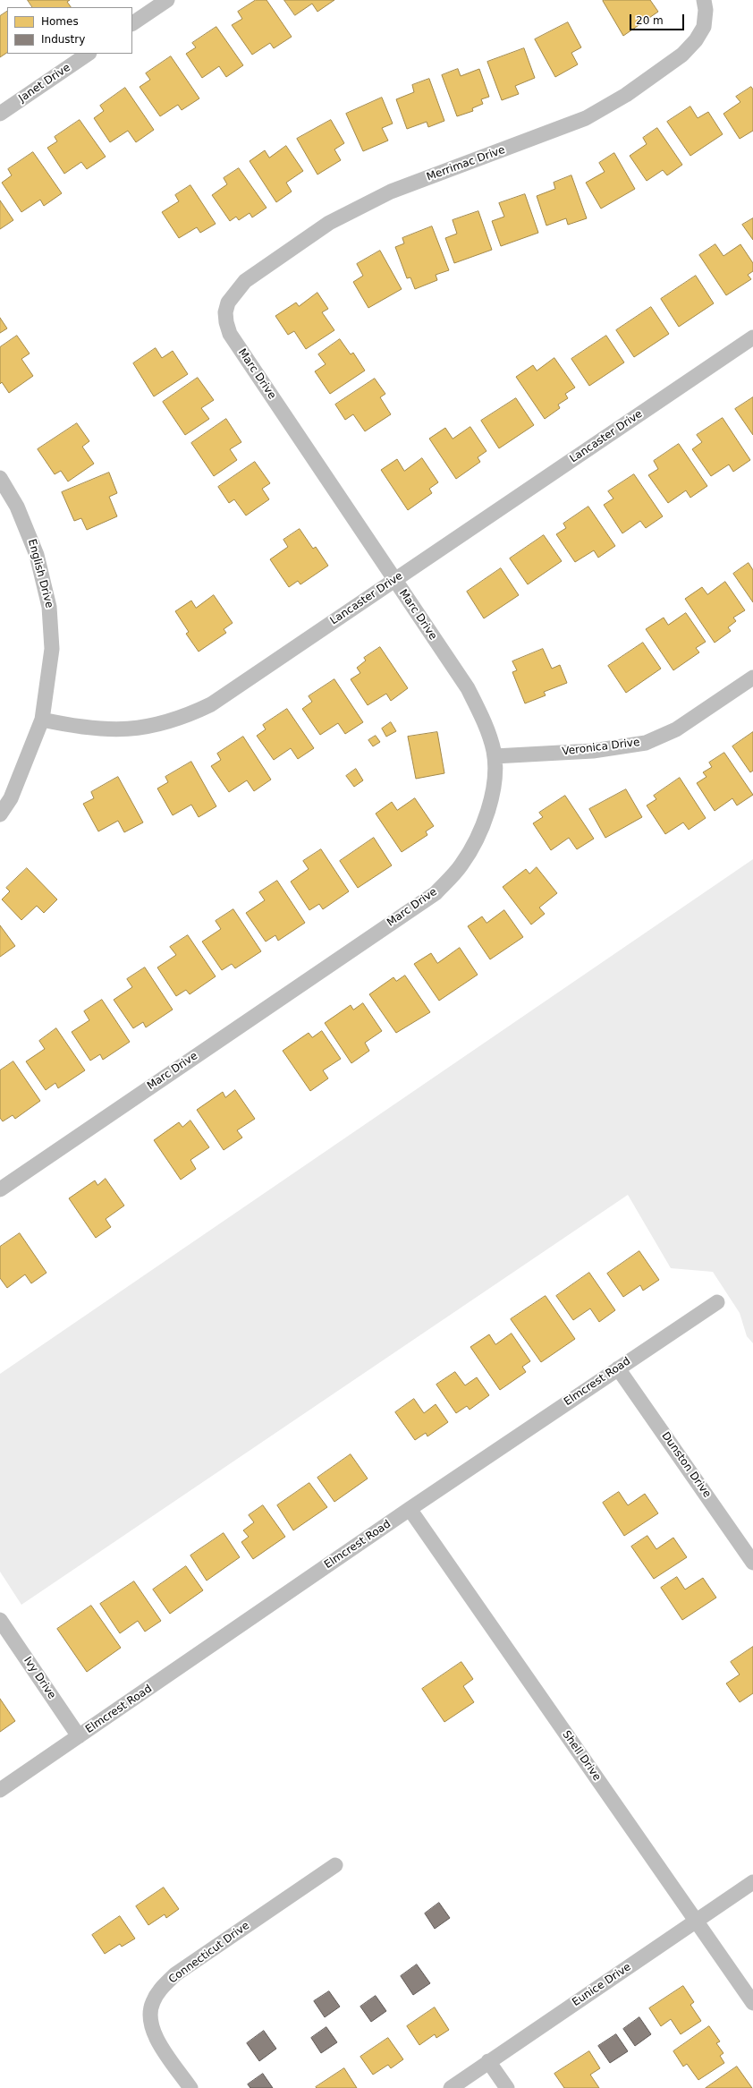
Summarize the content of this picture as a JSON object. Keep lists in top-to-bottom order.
{
  "streets": {
    "street": [
      "Janet Drive",
      "Merrimac Drive",
      "Marc Drive",
      "Lancaster Drive",
      "English Drive",
      "Veronica Drive",
      "Elmcrest Road",
      "Dunston Drive",
      "Ivy Drive",
      "Shell Drive",
      "Connecticut Drive",
      "Eunice Drive"
    ]
  },
  "crossings": [
    ["Merrimac Drive", "Marc Drive"],
    ["Marc Drive", "Lancaster Drive"],
    ["Marc Drive", "Veronica Drive"],
    ["Lancaster Drive", "English Drive"],
    ["Elmcrest Road", "Dunston Drive"],
    ["Elmcrest Road", "Ivy Drive"],
    ["Elmcrest Road", "Shell Drive"],
    ["Shell Drive", "Eunice Drive"]
  ],
  "legend": ["Homes", "Industry"],
  "scale_bar": "20 m"
}
